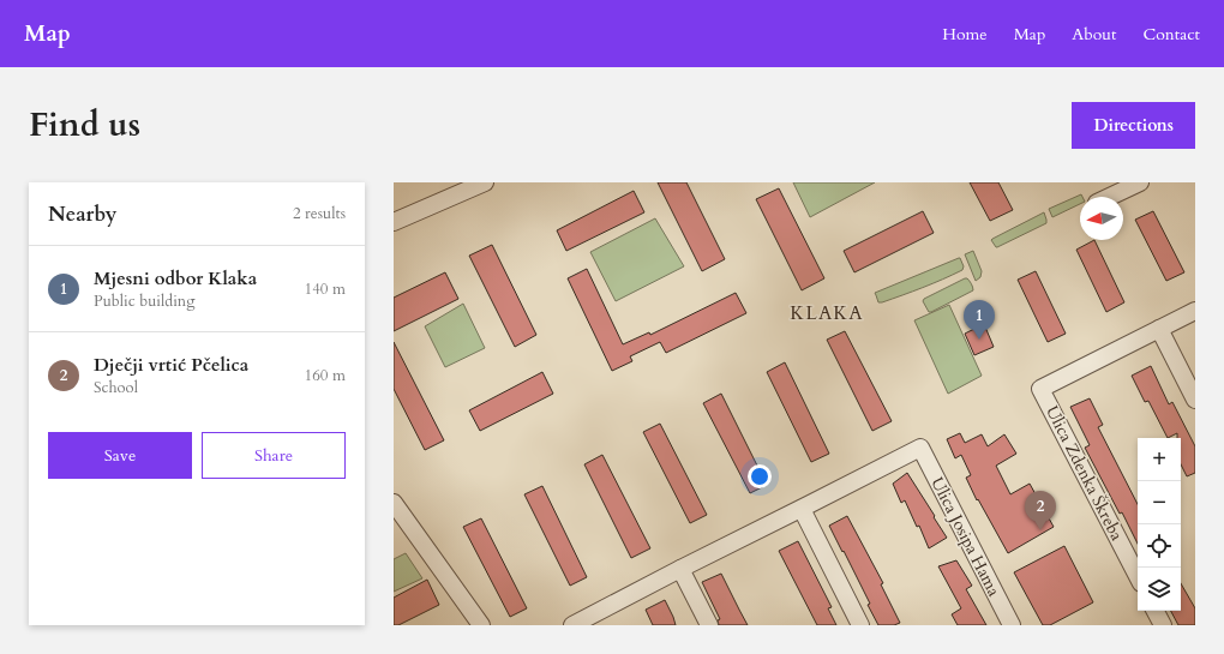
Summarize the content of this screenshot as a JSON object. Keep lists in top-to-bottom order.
{
  "streets": {
    "street": ["Ulica Zdenka Škreba", "Ulica Josipa Hama"]
  },
  "districts": ["KLAKA"],
  "north": "left",
  "page": {
    "header": "Map",
    "nav": [
      "Home",
      "Map",
      "About",
      "Contact"
    ],
    "title": "Find us",
    "buttons": [
      "Directions",
      ["Save", "Share"]
    ],
    "heading": ["Nearby", "2 results"],
    "list": [
      {
        "mark": "1",
        "name": "Mjesni odbor Klaka",
        "note": "Public building",
        "value": "140 m"
      },
      {
        "mark": "2",
        "name": "Dječji vrtić Pčelica",
        "note": "School",
        "value": "160 m"
      }
    ],
    "pins": ["1", "2"],
    "map_buttons": ["+", "−"]
  }
}
